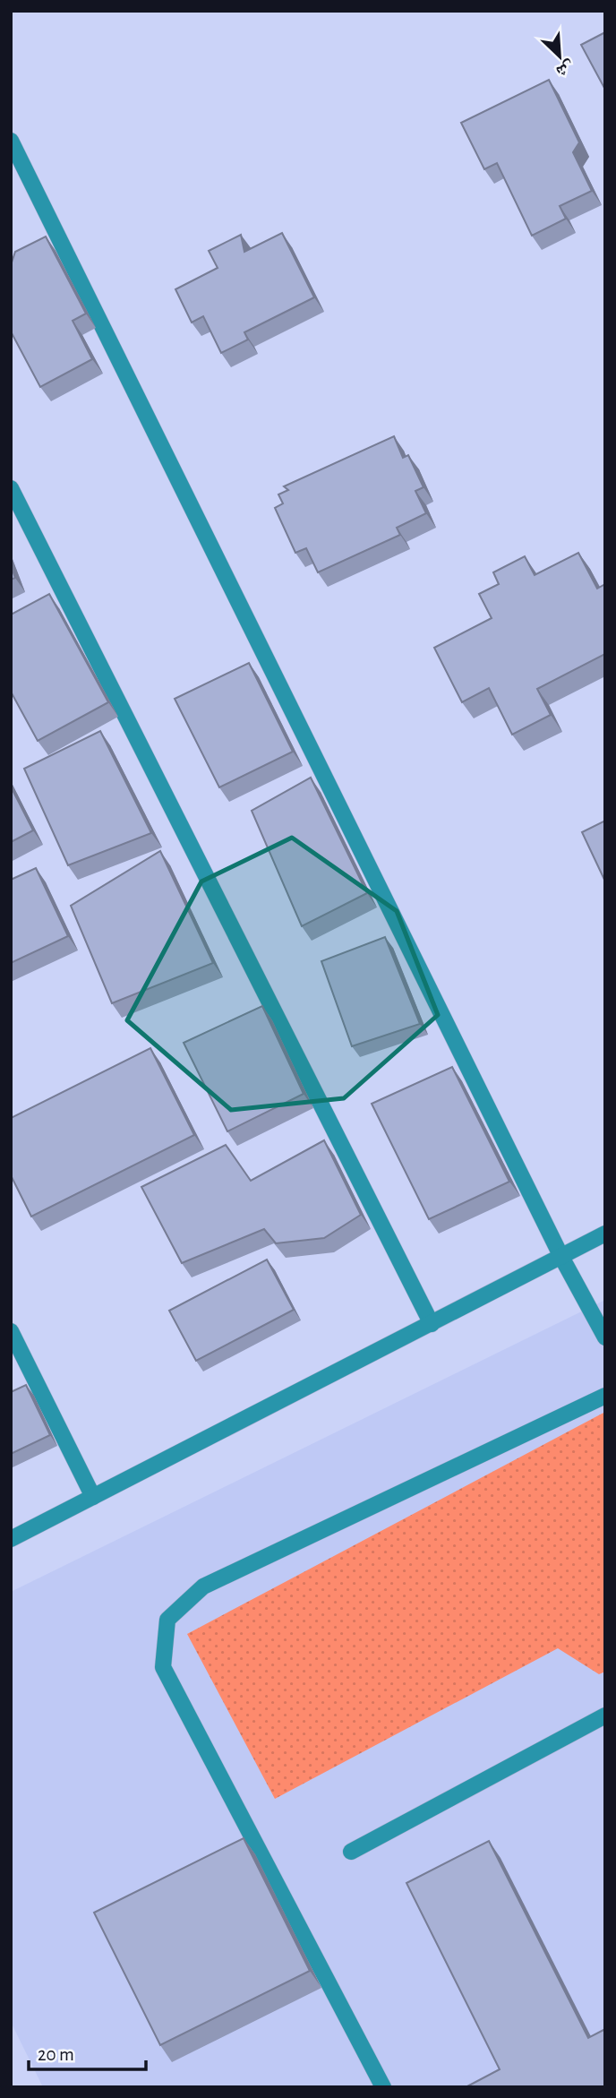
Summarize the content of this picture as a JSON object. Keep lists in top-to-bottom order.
{
  "scale_bar": "20 m",
  "north": "bottom right"
}
